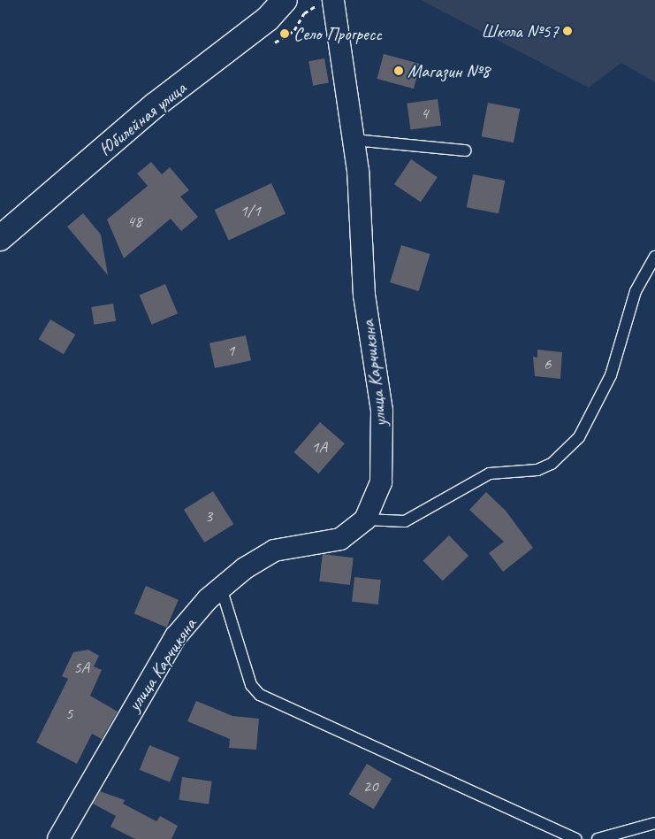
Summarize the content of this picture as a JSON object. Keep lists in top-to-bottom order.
{
  "streets": {
    "street": ["Юбилейная улица", "улица Карчикяна"]
  },
  "places": ["Школа №57", "Село Прогресс", "Магазин №8"],
  "house_numbers": [
    "4",
    "1/1",
    "48",
    "1",
    "6",
    "1А",
    "3",
    "5А",
    "5",
    "20"
  ]
}
